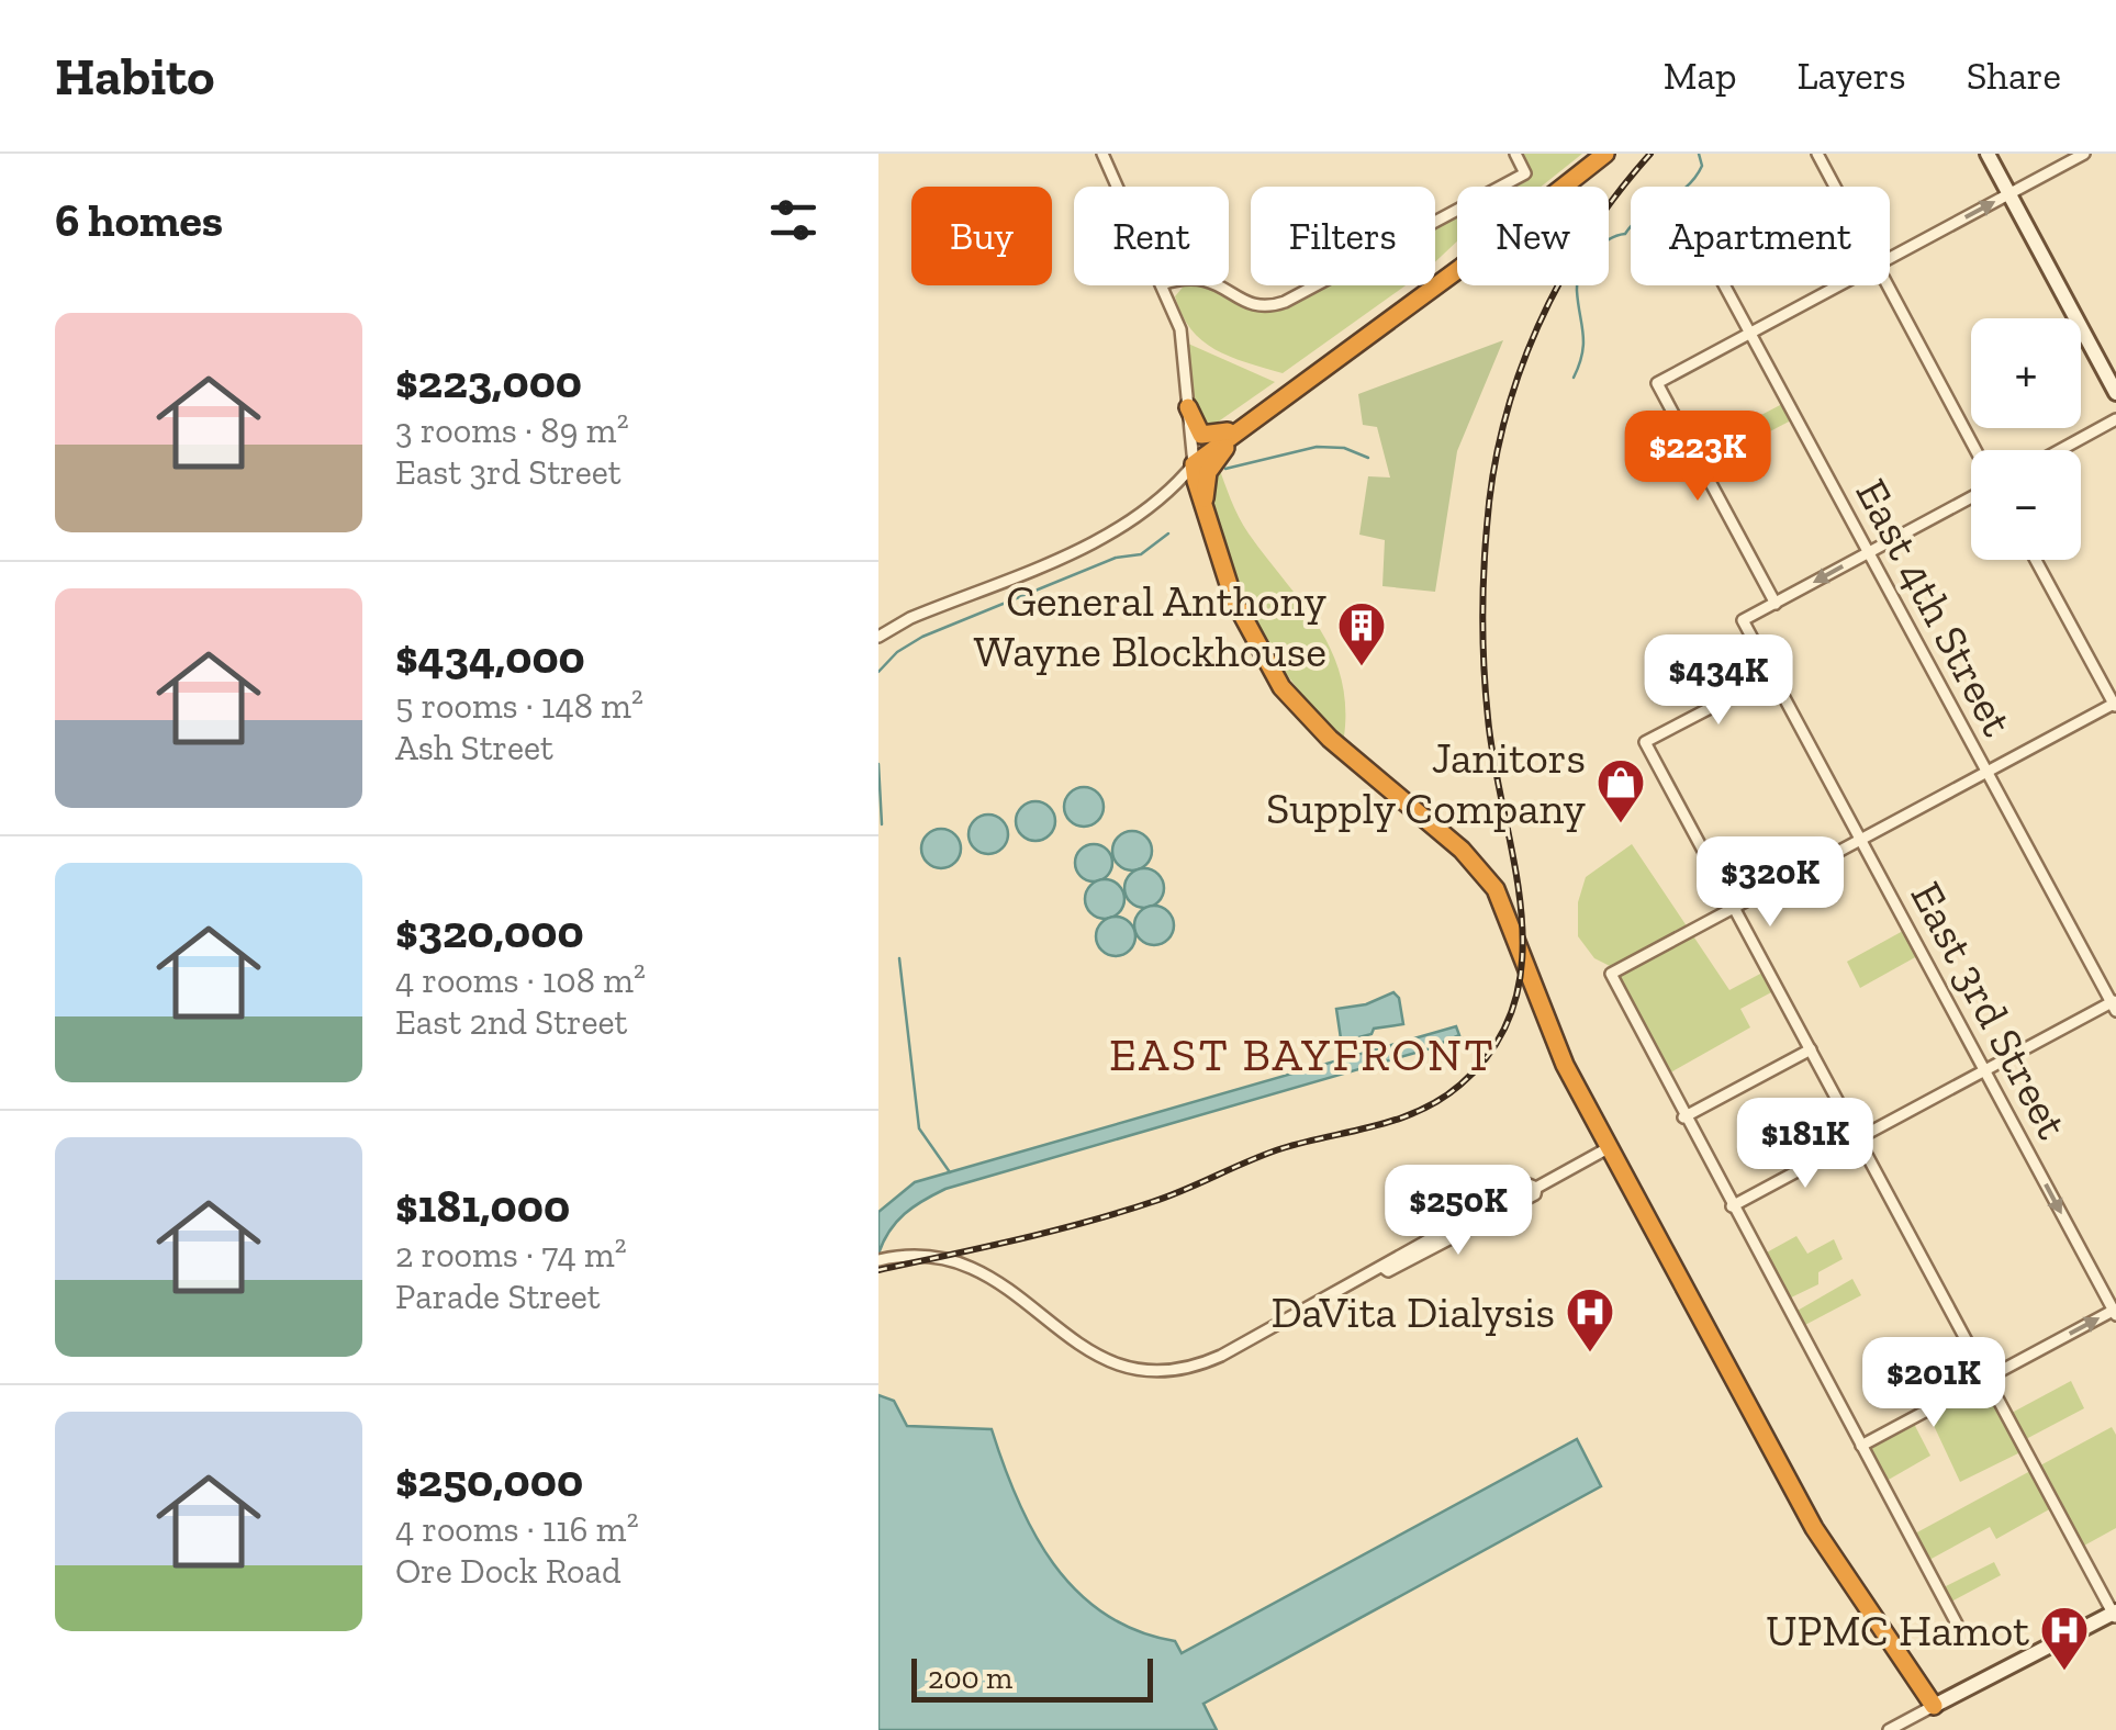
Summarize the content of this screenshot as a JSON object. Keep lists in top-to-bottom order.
{
  "streets": {
    "street": ["East 4th Street", "East 3rd Street"]
  },
  "districts": ["EAST BAYFRONT"],
  "places": {
    "building": ["General Anthony Wayne Blockhouse"],
    "shop": ["Janitors Supply Company"],
    "hospital": ["DaVita Dialysis", "UPMC Hamot"]
  },
  "scale_bar": "200 m",
  "page": {
    "header": "Habito",
    "nav": ["Map", "Layers", "Share"],
    "heading": "6 homes",
    "chip": [
      "Buy",
      "Rent",
      "Filters",
      "New",
      "Apartment"
    ],
    "list": [
      {
        "name": "$223,000",
        "note": "3 rooms · 89 m² · East 3rd Street"
      },
      {
        "name": "$434,000",
        "note": "5 rooms · 148 m² · Ash Street"
      },
      {
        "name": "$320,000",
        "note": "4 rooms · 108 m² · East 2nd Street"
      },
      {
        "name": "$181,000",
        "note": "2 rooms · 74 m² · Parade Street"
      },
      {
        "name": "$250,000",
        "note": "4 rooms · 116 m² · Ore Dock Road"
      }
    ],
    "map_buttons": ["+", "−"],
    "price": [
      "$223K",
      "$434K",
      "$320K",
      "$181K",
      "$250K",
      "$201K"
    ],
    "scale": "200 m"
  }
}
